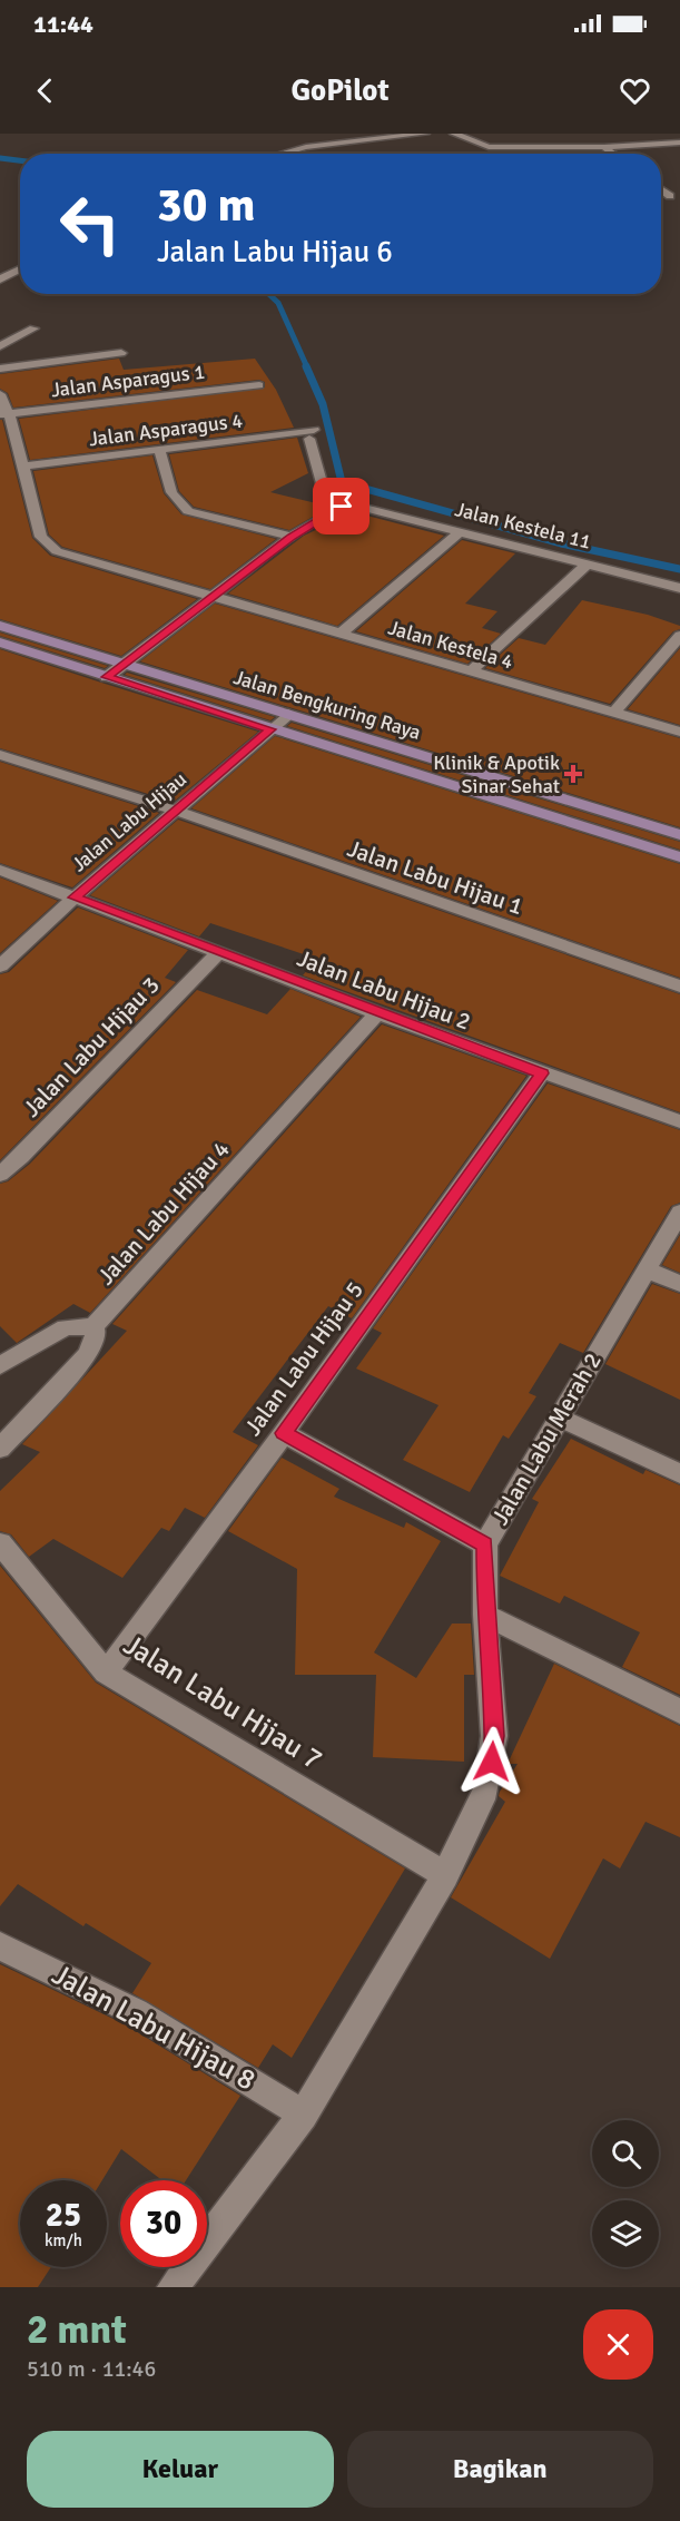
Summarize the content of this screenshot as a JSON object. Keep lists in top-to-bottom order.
{
  "streets": {
    "street": [
      "Jalan Asparagus 1",
      "Jalan Asparagus 4",
      "Jalan Kestela 11",
      "Jalan Kestela 4",
      "Jalan Bengkuring Raya",
      "Jalan Labu Hijau",
      "Jalan Labu Hijau 1",
      "Jalan Labu Hijau 2",
      "Jalan Labu Hijau 3",
      "Jalan Labu Hijau 4",
      "Jalan Labu Hijau 5",
      "Jalan Labu Merah 2",
      "Jalan Labu Hijau 7",
      "Jalan Labu Hijau 8"
    ]
  },
  "crossings": [
    ["Jalan Asparagus 1", "Jalan Kestela 4"],
    ["Jalan Asparagus 4", "Jalan Kestela 11"],
    ["Jalan Asparagus 4", "Jalan Kestela 4"],
    ["Jalan Bengkuring Raya", "Jalan Labu Hijau"],
    ["Jalan Labu Hijau", "Jalan Labu Hijau 1"],
    ["Jalan Labu Hijau", "Jalan Labu Hijau 2"],
    ["Jalan Labu Hijau 2", "Jalan Labu Hijau 3"],
    ["Jalan Labu Hijau 2", "Jalan Labu Hijau 4"],
    ["Jalan Labu Hijau 2", "Jalan Labu Hijau 5"],
    ["Jalan Labu Hijau 5", "Jalan Labu Hijau 7"],
    ["Jalan Labu Merah 2", "Jalan Labu Hijau 7"],
    ["Jalan Labu Merah 2", "Jalan Labu Hijau 8"]
  ],
  "places": {
    "health": ["Klinik & Apotik Sinar Sehat"]
  },
  "page": {
    "status": "11:44",
    "header": "GoPilot",
    "turn": ["30 m", "Jalan Labu Hijau 6"],
    "speed": "25 km/h",
    "limit": "30",
    "heading": ["2 mnt", "510 m · 11:46"],
    "buttons": ["Keluar", "Bagikan"]
  }
}
